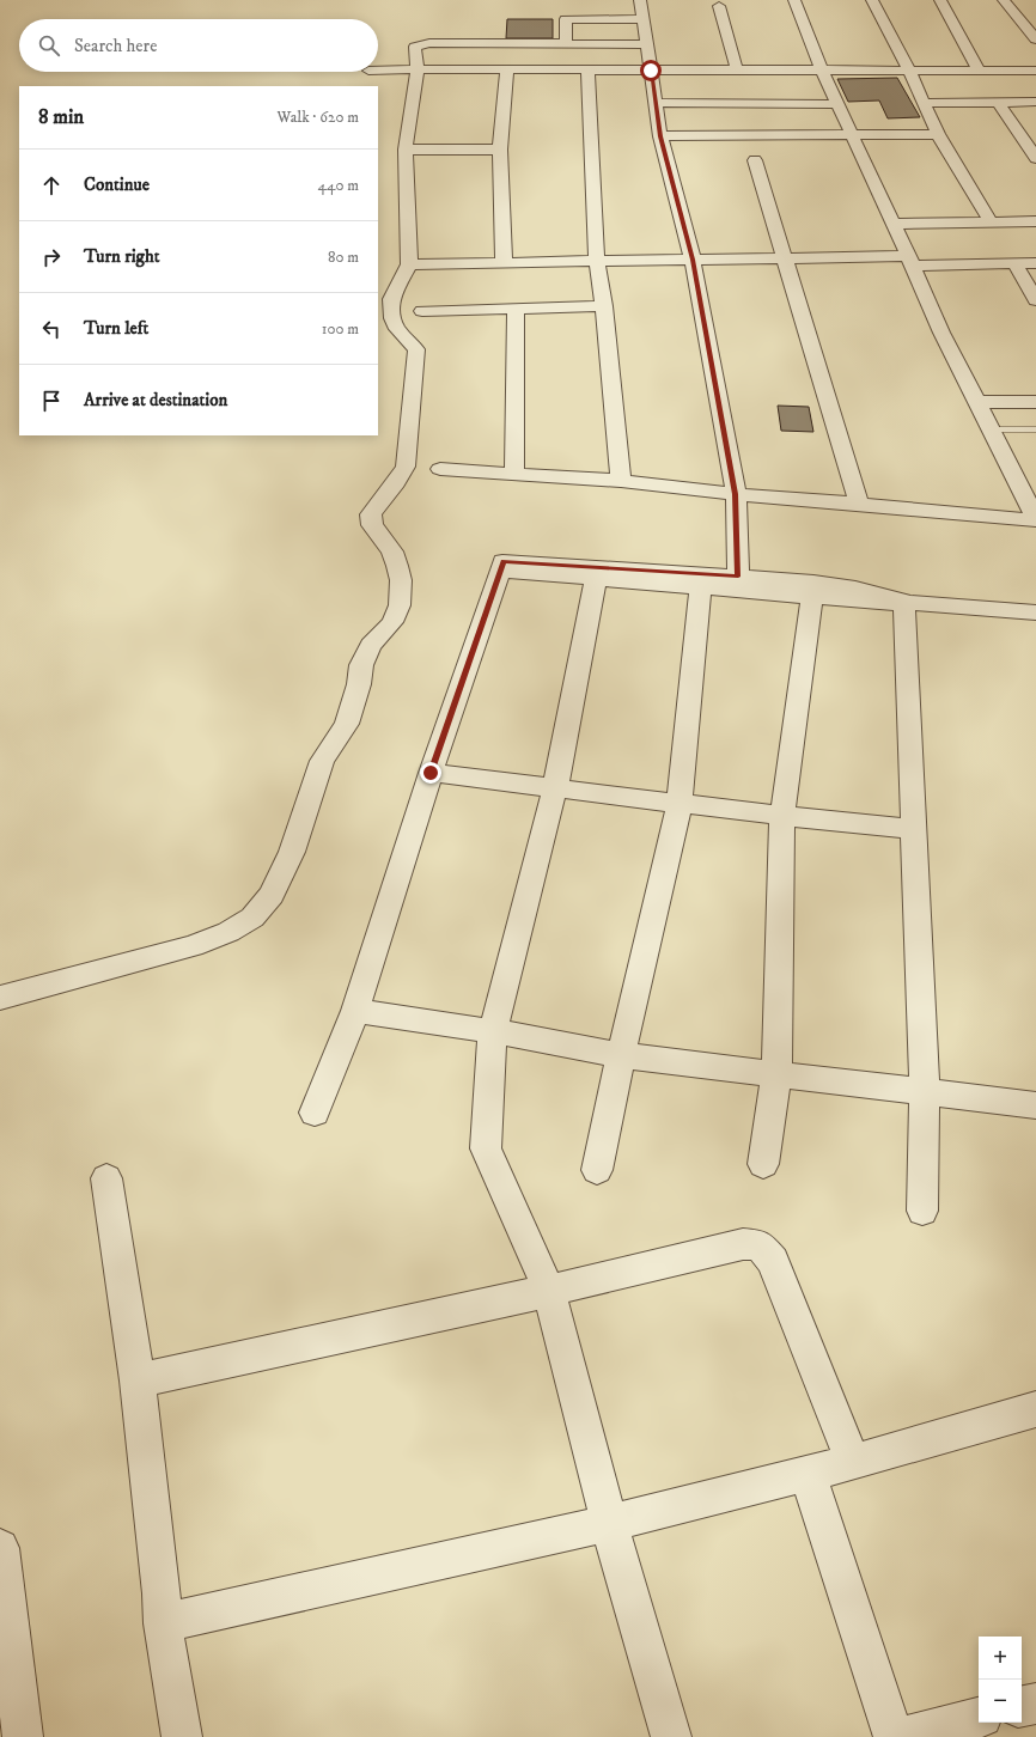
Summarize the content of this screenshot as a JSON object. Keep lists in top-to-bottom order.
{
  "page": {
    "search": "Search here",
    "heading": ["8 min", "Walk · 620 m"],
    "list": [
      ["Continue", "440 m"],
      ["Turn right", "80 m"],
      ["Turn left", "100 m"],
      "Arrive at destination"
    ],
    "map_buttons": ["+", "−"]
  }
}
